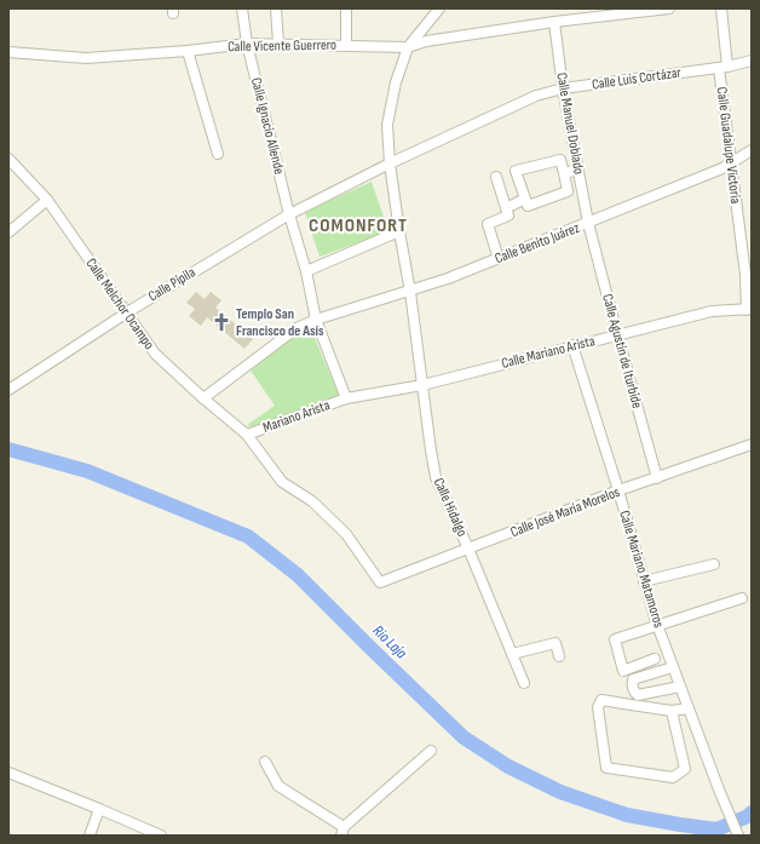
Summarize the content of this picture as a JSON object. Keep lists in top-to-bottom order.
{
  "streets": {
    "street": [
      "Calle Vicente Guerrero",
      "Calle Luis Cortázar",
      "Calle Manuel Doblado",
      "Calle Ignacio Allende",
      "Calle Guadalupe Victoria",
      "Calle Benito Juárez",
      "Calle Pípila",
      "Calle Melchor Ocampo",
      "Calle Agustín de Iturbide",
      "Calle Mariano Arista",
      "Mariano Arista",
      "Calle Hidalgo",
      "Calle José María Morelos",
      "Calle Mariano Matamoros"
    ]
  },
  "crossings": [
    ["Calle Vicente Guerrero", "Calle Manuel Doblado"],
    ["Calle Vicente Guerrero", "Calle Ignacio Allende"],
    ["Calle Vicente Guerrero", "Calle Hidalgo"],
    ["Calle Luis Cortázar", "Calle Manuel Doblado"],
    ["Calle Luis Cortázar", "Calle Guadalupe Victoria"],
    ["Calle Luis Cortázar", "Calle Pípila"],
    ["Calle Luis Cortázar", "Calle Hidalgo"],
    ["Calle Manuel Doblado", "Calle Benito Juárez"],
    ["Calle Manuel Doblado", "Calle Agustín de Iturbide"],
    ["Calle Ignacio Allende", "Calle Benito Juárez"],
    ["Calle Ignacio Allende", "Calle Pípila"],
    ["Calle Ignacio Allende", "Calle Mariano Arista"],
    ["Calle Ignacio Allende", "Mariano Arista"],
    ["Calle Guadalupe Victoria", "Calle Benito Juárez"],
    ["Calle Guadalupe Victoria", "Calle Mariano Arista"],
    ["Calle Benito Juárez", "Calle Melchor Ocampo"],
    ["Calle Benito Juárez", "Calle Agustín de Iturbide"],
    ["Calle Benito Juárez", "Calle Hidalgo"],
    ["Calle Pípila", "Calle Melchor Ocampo"],
    ["Calle Pípila", "Calle Hidalgo"],
    ["Calle Melchor Ocampo", "Mariano Arista"],
    ["Calle Melchor Ocampo", "Calle José María Morelos"],
    ["Calle Agustín de Iturbide", "Calle Mariano Arista"],
    ["Calle Agustín de Iturbide", "Calle José María Morelos"],
    ["Calle Mariano Arista", "Mariano Arista"],
    ["Calle Mariano Arista", "Calle Hidalgo"],
    ["Calle Mariano Arista", "Calle Mariano Matamoros"],
    ["Calle Hidalgo", "Calle José María Morelos"],
    ["Calle José María Morelos", "Calle Mariano Matamoros"]
  ],
  "districts": ["COMONFORT"],
  "water": ["Rio Laja"],
  "places": {
    "church": ["Templo San Francisco de Asís"]
  }
}
